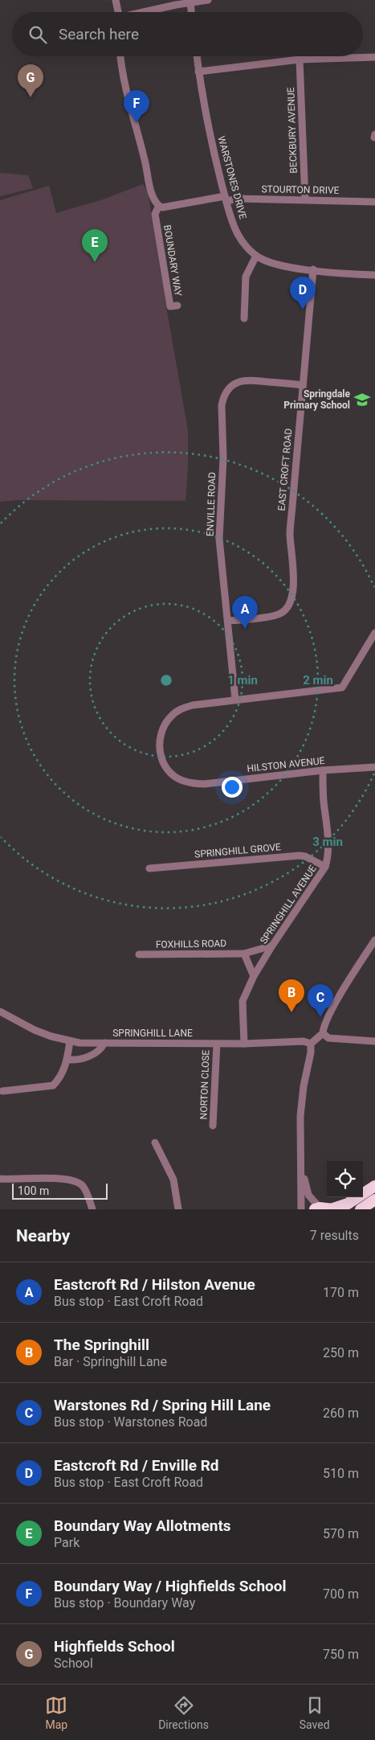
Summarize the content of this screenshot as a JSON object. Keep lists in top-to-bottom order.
{
  "streets": {
    "street": [
      "BECKBURY AVENUE",
      "WARSTONES DRIVE",
      "STOURTON DRIVE",
      "BOUNDARY WAY",
      "EAST CROFT ROAD",
      "ENVILLE ROAD",
      "HILSTON AVENUE",
      "SPRINGHILL GROVE",
      "SPRINGHILL AVENUE",
      "FOXHILLS ROAD",
      "SPRINGHILL LANE",
      "NORTON CLOSE"
    ]
  },
  "crossings": [
    ["BECKBURY AVENUE", "STOURTON DRIVE"],
    ["WARSTONES DRIVE", "STOURTON DRIVE"],
    ["WARSTONES DRIVE", "EAST CROFT ROAD"],
    ["STOURTON DRIVE", "BOUNDARY WAY"],
    ["EAST CROFT ROAD", "ENVILLE ROAD"],
    ["ENVILLE ROAD", "HILSTON AVENUE"],
    ["HILSTON AVENUE", "SPRINGHILL AVENUE"],
    ["SPRINGHILL GROVE", "SPRINGHILL AVENUE"],
    ["SPRINGHILL AVENUE", "FOXHILLS ROAD"],
    ["SPRINGHILL AVENUE", "SPRINGHILL LANE"],
    ["SPRINGHILL LANE", "NORTON CLOSE"]
  ],
  "places": {
    "school or university": ["Springdale Primary School"]
  },
  "scale_bar": "100 m",
  "page": {
    "search": "Search here",
    "pins": [
      "G",
      "F",
      "E",
      "D",
      "A",
      "B",
      "C"
    ],
    "scale": "100 m",
    "heading": ["Nearby", "7 results"],
    "list": [
      {
        "mark": "A",
        "name": "Eastcroft Rd / Hilston Avenue",
        "note": "Bus stop · East Croft Road",
        "value": "170 m"
      },
      {
        "mark": "B",
        "name": "The Springhill",
        "note": "Bar · Springhill Lane",
        "value": "250 m"
      },
      {
        "mark": "C",
        "name": "Warstones Rd / Spring Hill Lane",
        "note": "Bus stop · Warstones Road",
        "value": "260 m"
      },
      {
        "mark": "D",
        "name": "Eastcroft Rd / Enville Rd",
        "note": "Bus stop · East Croft Road",
        "value": "510 m"
      },
      {
        "mark": "E",
        "name": "Boundary Way Allotments",
        "note": "Park",
        "value": "570 m"
      },
      {
        "mark": "F",
        "name": "Boundary Way / Highfields School",
        "note": "Bus stop · Boundary Way",
        "value": "700 m"
      },
      {
        "mark": "G",
        "name": "Highfields School",
        "note": "School",
        "value": "750 m"
      }
    ],
    "nav": ["Map", "Directions", "Saved"]
  },
  "rings": ["1 min", "2 min", "3 min"]
}
